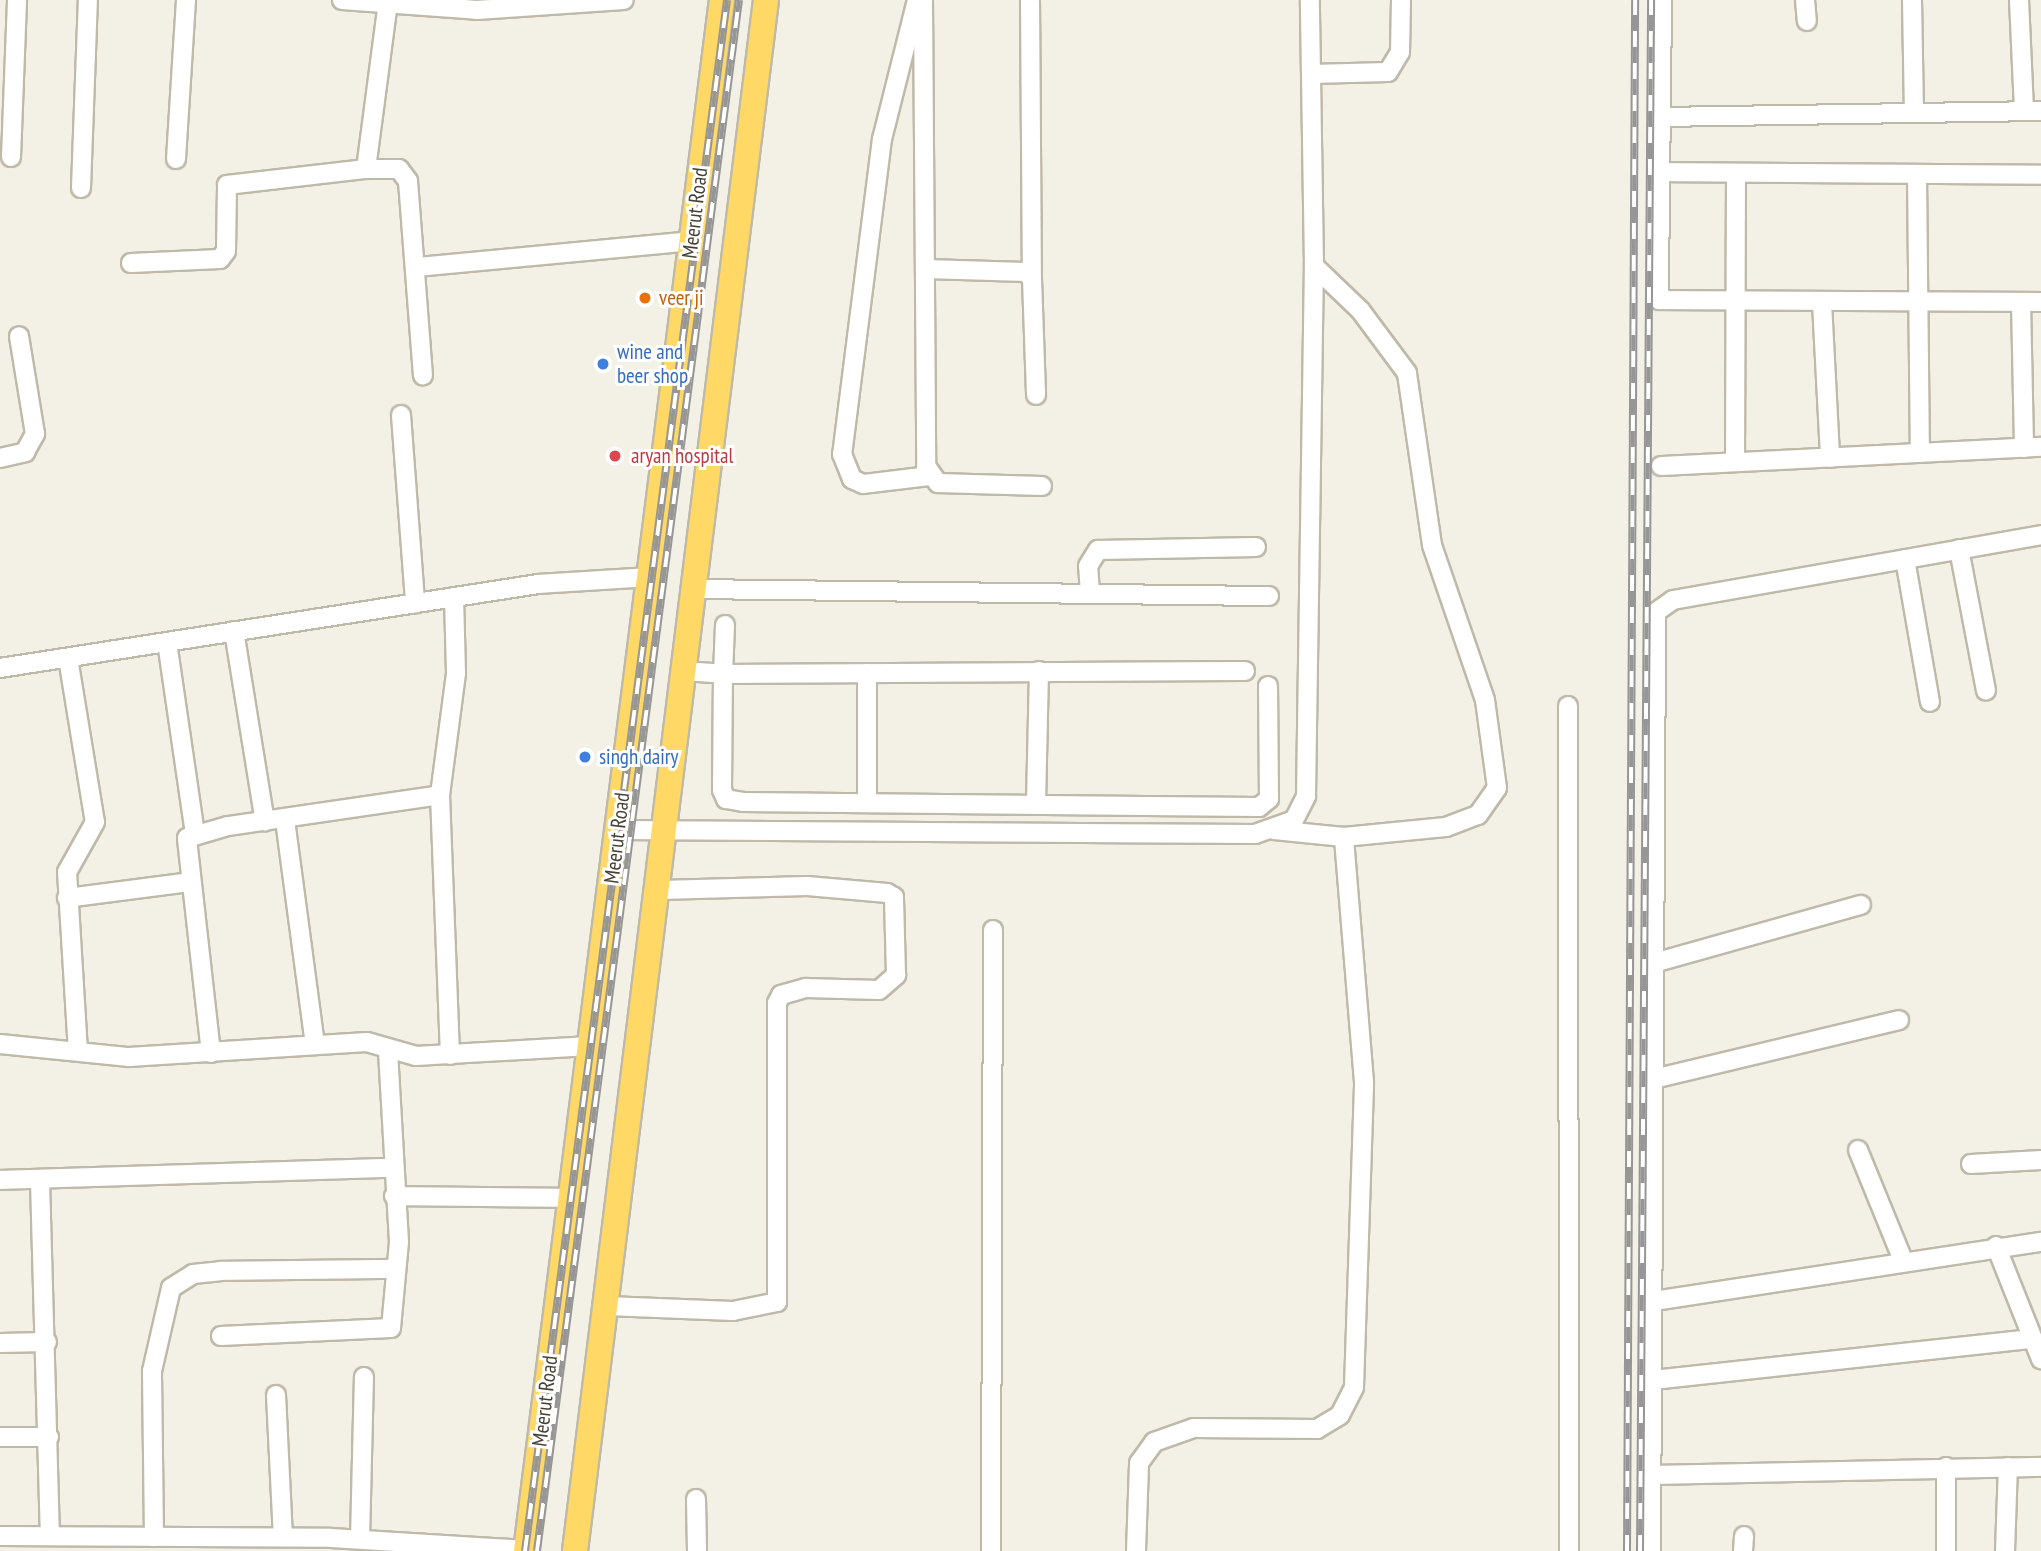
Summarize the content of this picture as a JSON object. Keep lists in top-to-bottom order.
{
  "streets": {
    "highway": ["Meerut Road"]
  },
  "places": [
    "veer ji",
    "wine and beer shop",
    "aryan hospital",
    "singh dairy"
  ]
}
